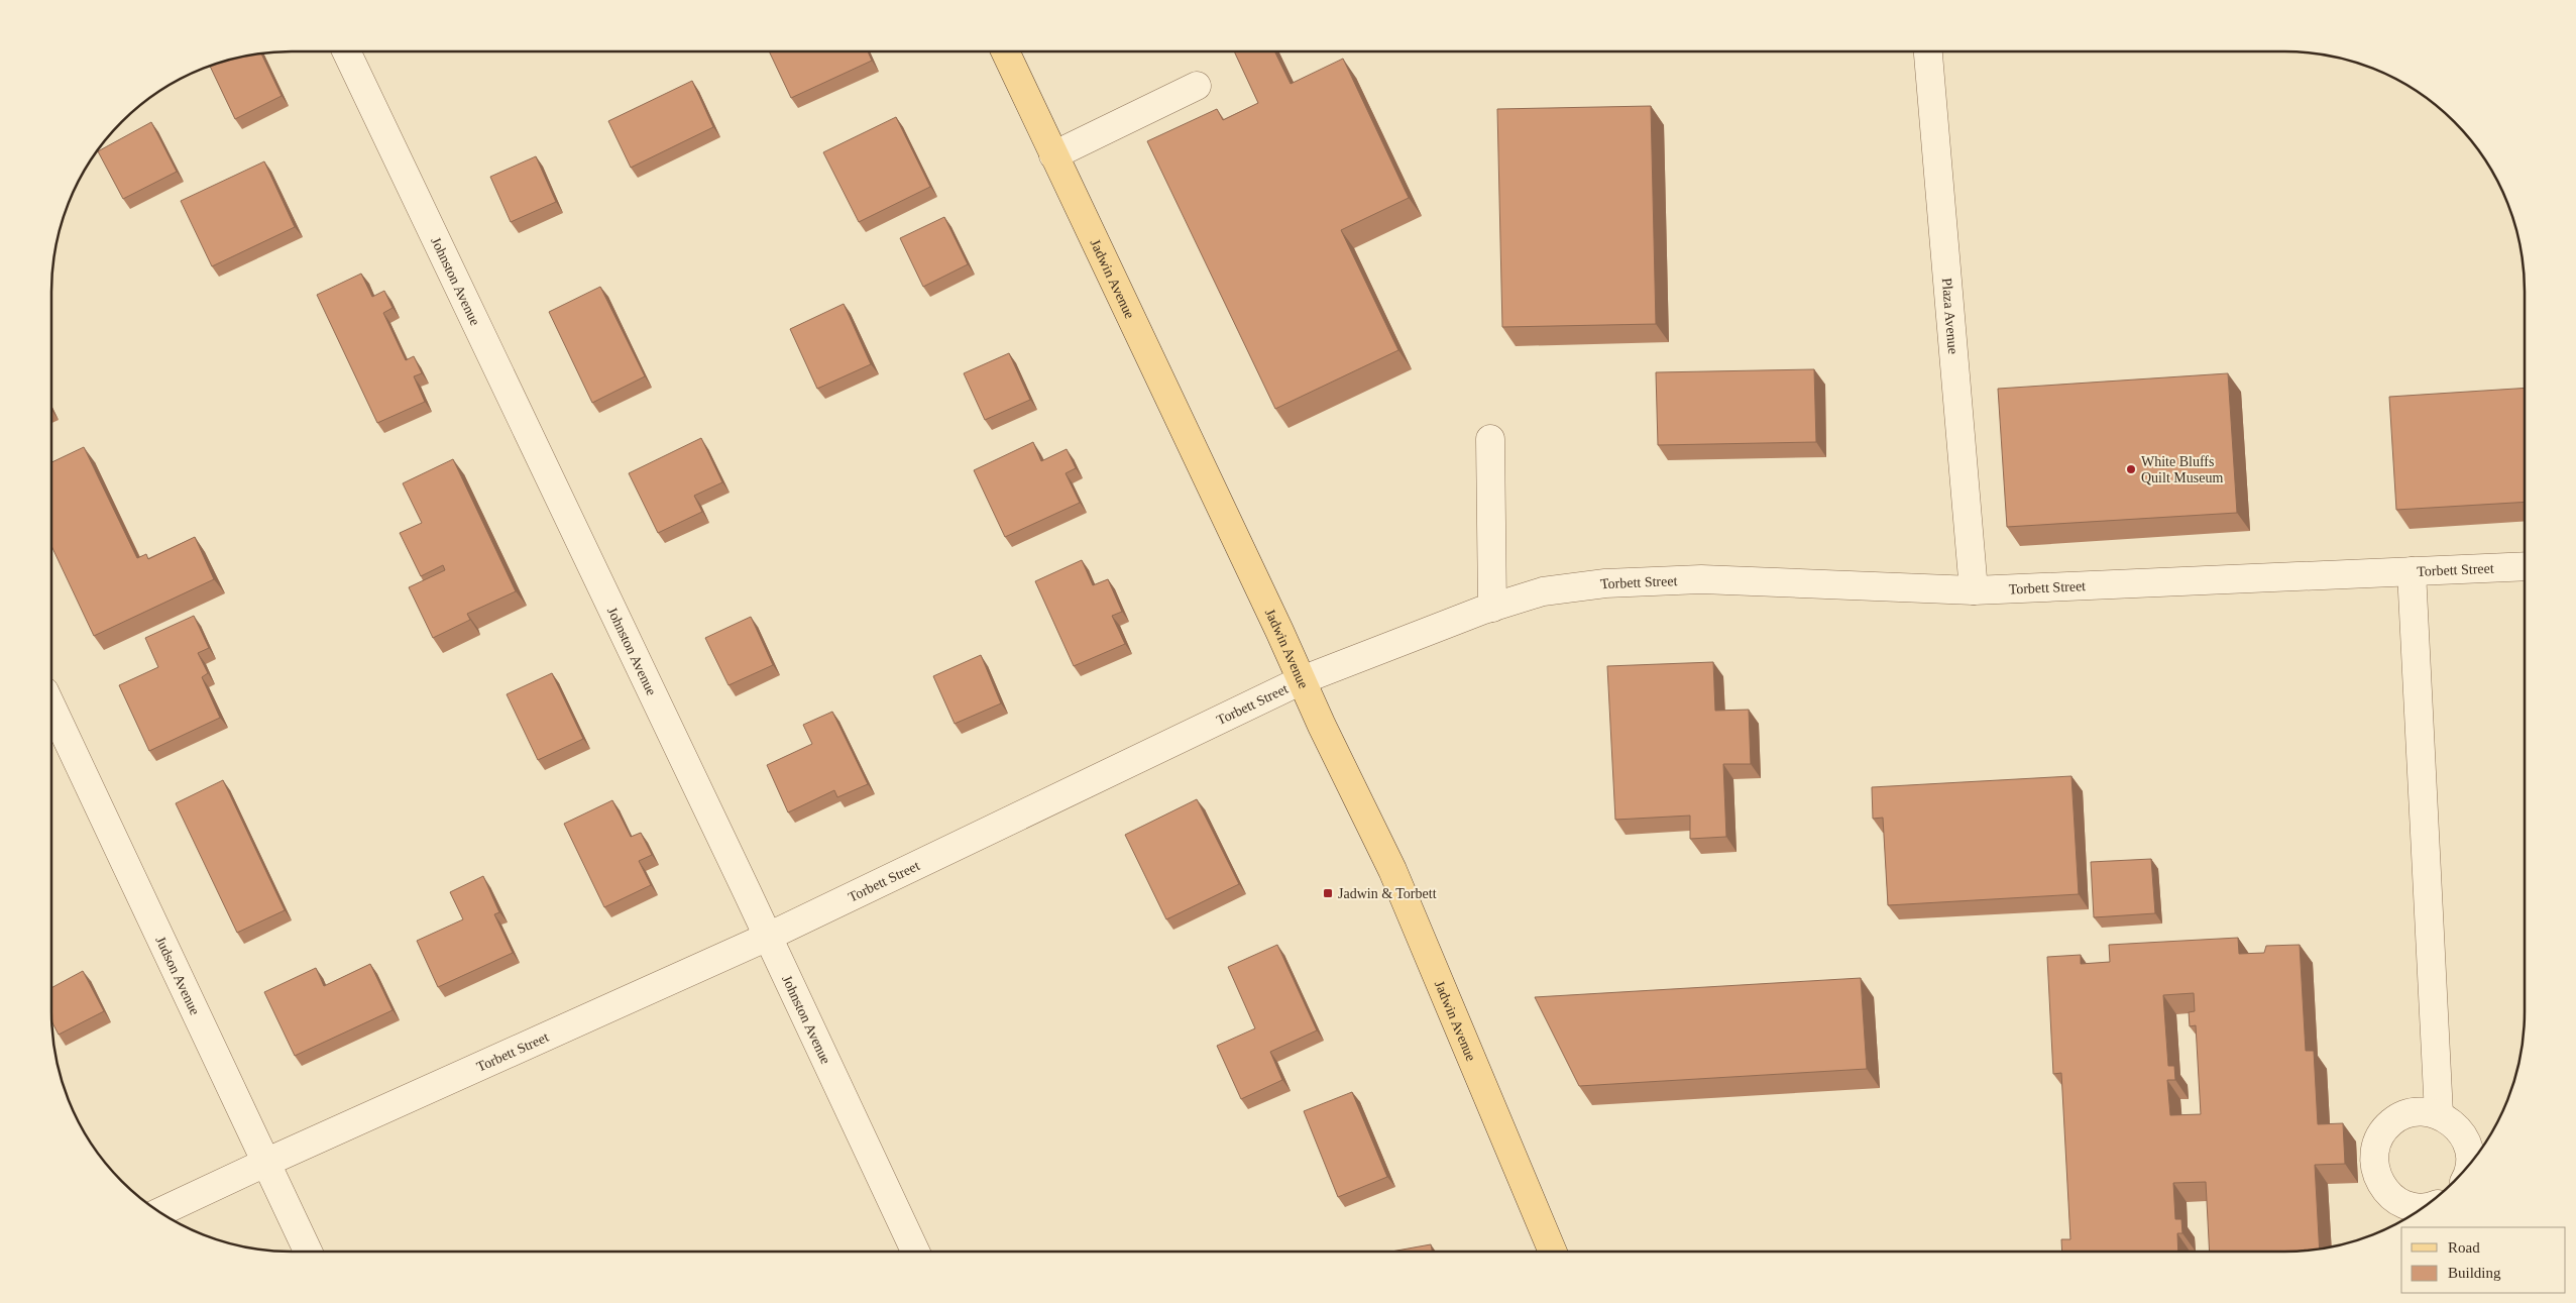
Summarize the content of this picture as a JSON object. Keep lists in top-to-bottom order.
{
  "streets": {
    "main road": ["Jadwin Avenue"],
    "street": [
      "Johnston Avenue",
      "Plaza Avenue",
      "Torbett Street",
      "Judson Avenue"
    ]
  },
  "crossings": [
    ["Jadwin Avenue", "Torbett Street"],
    ["Johnston Avenue", "Torbett Street"],
    ["Plaza Avenue", "Torbett Street"],
    ["Torbett Street", "Judson Avenue"]
  ],
  "places": {
    "other": ["White Bluffs Quilt Museum"],
    "transit": ["Jadwin & Torbett"]
  },
  "legend": ["Road", "Building"]
}
